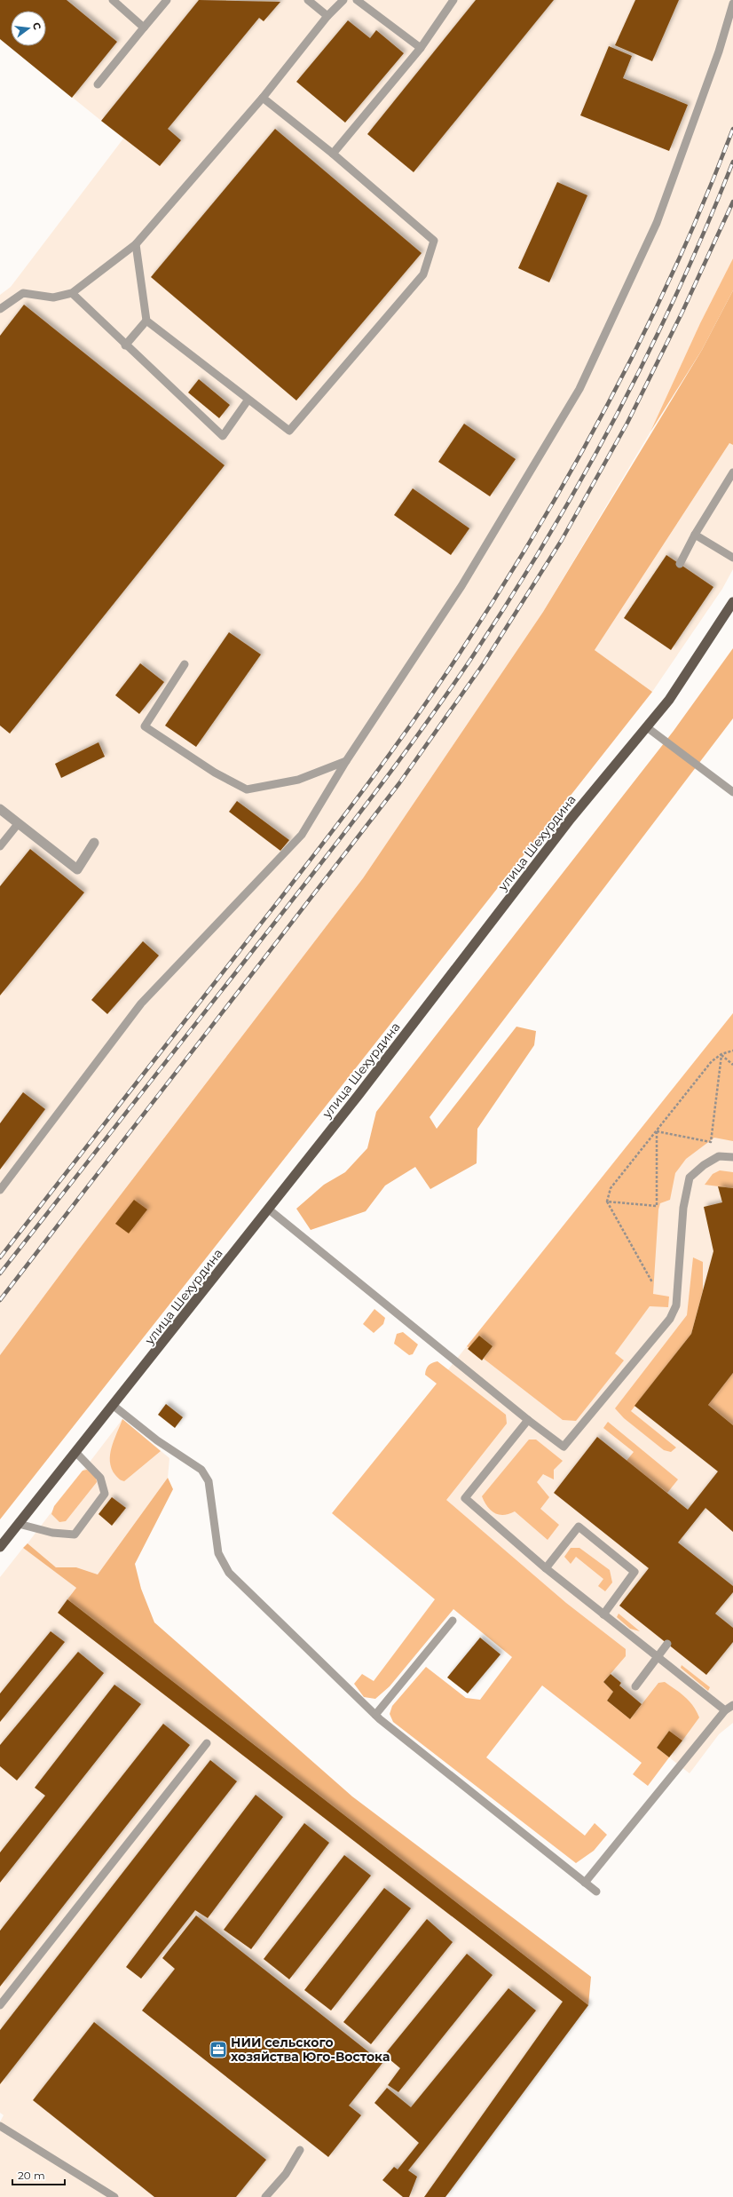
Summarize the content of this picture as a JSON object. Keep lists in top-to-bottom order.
{
  "streets": {
    "main road": ["улица Шехурдина"]
  },
  "places": {
    "office": ["НИИ сельского хозяйства Юго-Востока"]
  },
  "scale_bar": "20 m",
  "north": "right"
}
